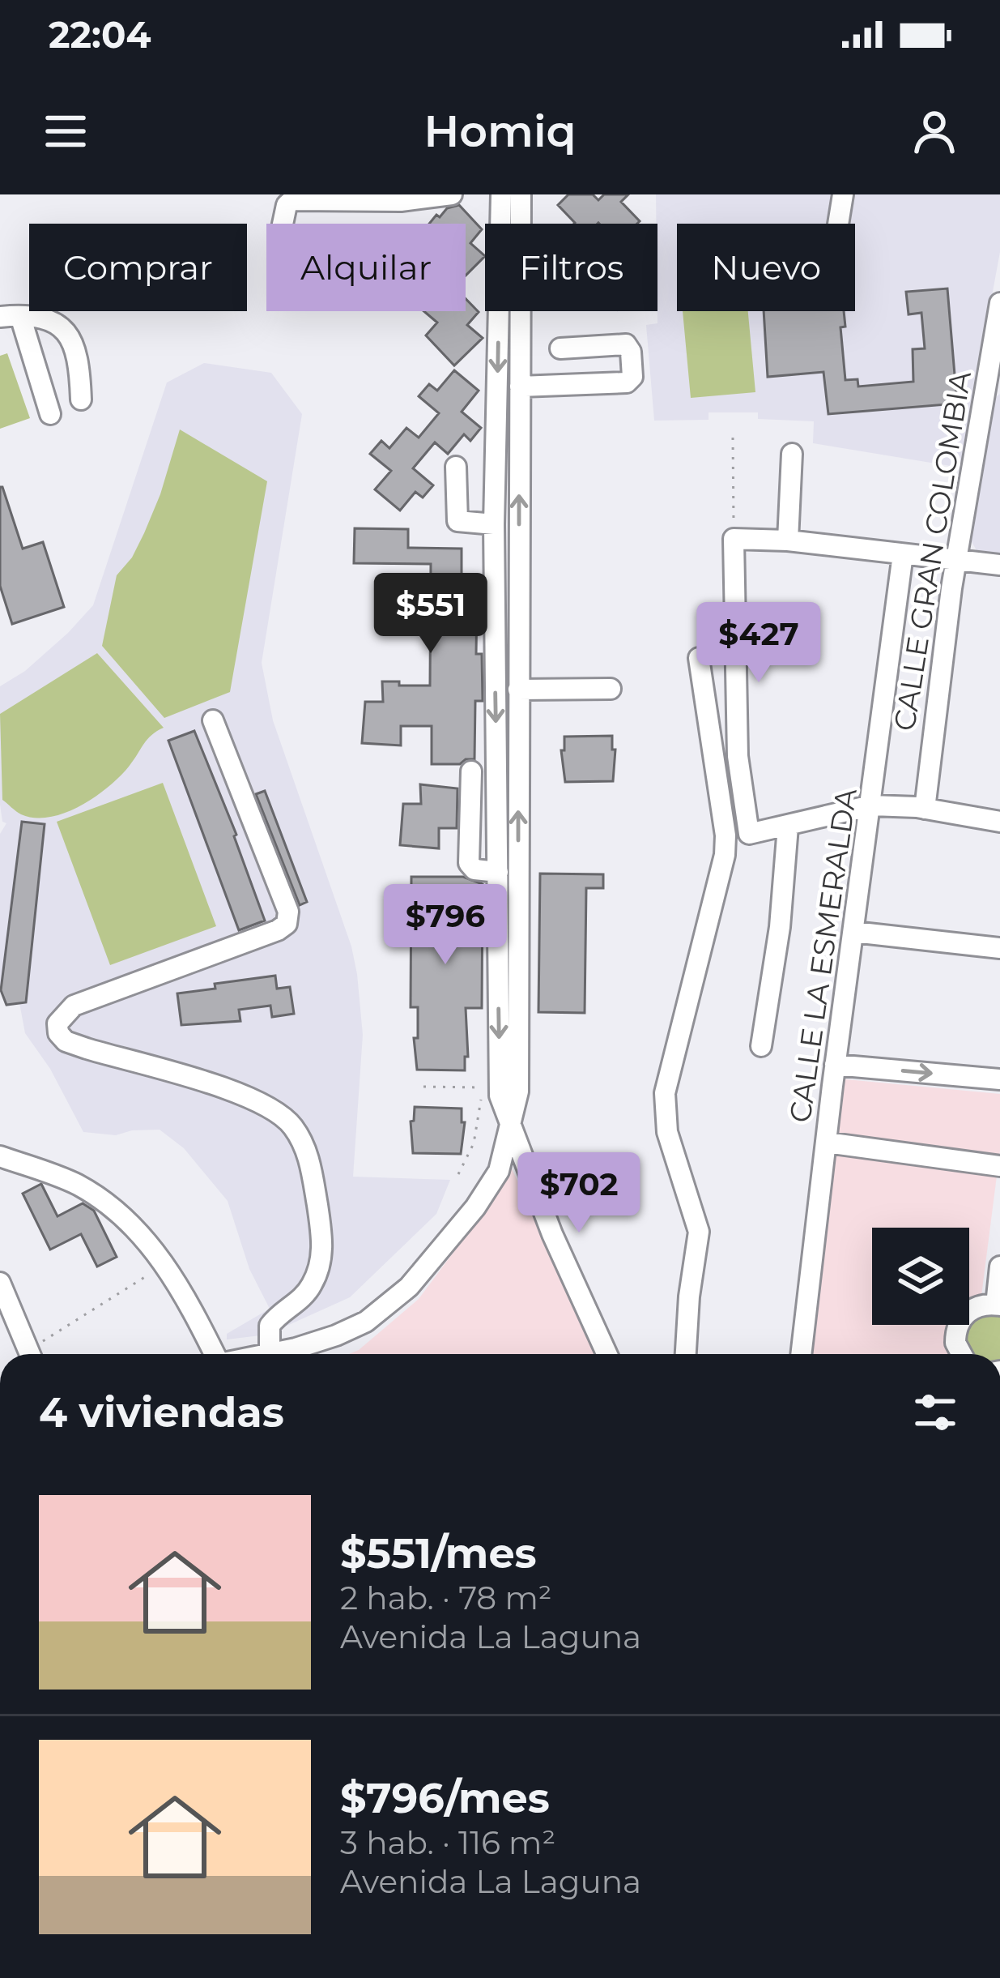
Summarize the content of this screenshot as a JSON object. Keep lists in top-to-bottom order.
{
  "streets": {
    "street": ["CALLE GRAN COLOMBIA", "CALLE LA ESMERALDA"]
  },
  "page": {
    "status": "22:04",
    "header": "Homiq",
    "chip": [
      "Comprar",
      "Alquilar",
      "Filtros",
      "Nuevo"
    ],
    "price": [
      "$551",
      "$427",
      "$796",
      "$702"
    ],
    "heading": "4 viviendas",
    "list": [
      {
        "name": "$551/mes",
        "note": "2 hab. · 78 m² · Avenida La Laguna"
      },
      {
        "name": "$796/mes",
        "note": "3 hab. · 116 m² · Avenida La Laguna"
      }
    ]
  }
}
